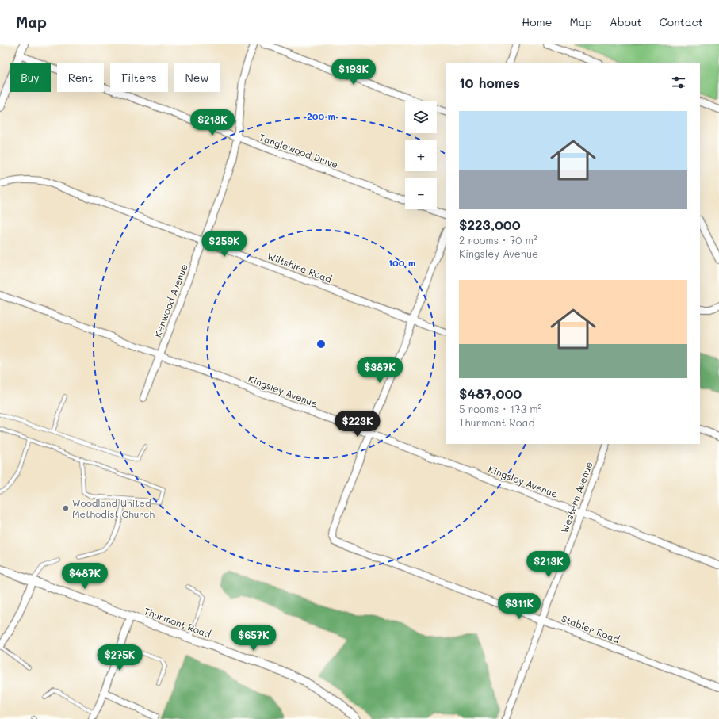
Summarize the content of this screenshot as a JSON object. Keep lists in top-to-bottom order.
{
  "streets": {
    "street": [
      "Tanglewood Drive",
      "Wiltshire Road",
      "Kenwood Avenue",
      "Kingsley Avenue",
      "Western Avenue",
      "Thurmont Road",
      "Stabler Road"
    ]
  },
  "crossings": [
    ["Tanglewood Drive", "Kenwood Avenue"],
    ["Wiltshire Road", "Kenwood Avenue"],
    ["Kenwood Avenue", "Kingsley Avenue"],
    ["Kingsley Avenue", "Western Avenue"],
    ["Kingsley Avenue", "Stabler Road"],
    ["Western Avenue", "Stabler Road"]
  ],
  "places": ["Woodland United Methodist Church"],
  "page": {
    "header": "Map",
    "nav": [
      "Home",
      "Map",
      "About",
      "Contact"
    ],
    "price": [
      "$193K",
      "$218K",
      "$259K",
      "$387K",
      "$223K",
      "$213K",
      "$487K",
      "$311K",
      "$657K",
      "$275K"
    ],
    "chip": [
      "Buy",
      "Rent",
      "Filters",
      "New"
    ],
    "heading": "10 homes",
    "map_buttons": ["+", "−"],
    "list": [
      {
        "name": "$223,000",
        "note": "2 rooms · 70 m² · Kingsley Avenue"
      },
      {
        "name": "$487,000",
        "note": "5 rooms · 173 m² · Thurmont Road"
      }
    ]
  },
  "rings": ["200 m", "100 m"]
}
